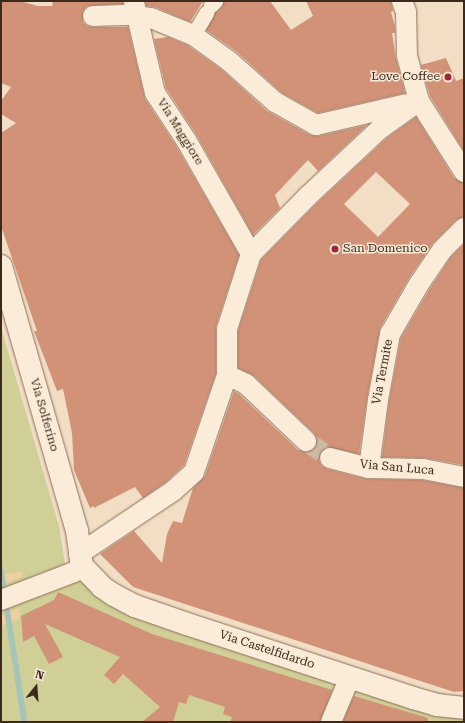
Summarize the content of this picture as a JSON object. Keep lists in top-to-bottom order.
{
  "streets": {
    "street": [
      "Via Maggiore",
      "Via Termite",
      "Via Solferino",
      "Via San Luca",
      "Via Castelfidardo"
    ]
  },
  "crossings": [
    ["Via Termite", "Via San Luca"],
    ["Via Solferino", "Via Castelfidardo"]
  ],
  "places": ["Love Coffee", "San Domenico"],
  "north": "top"
}
